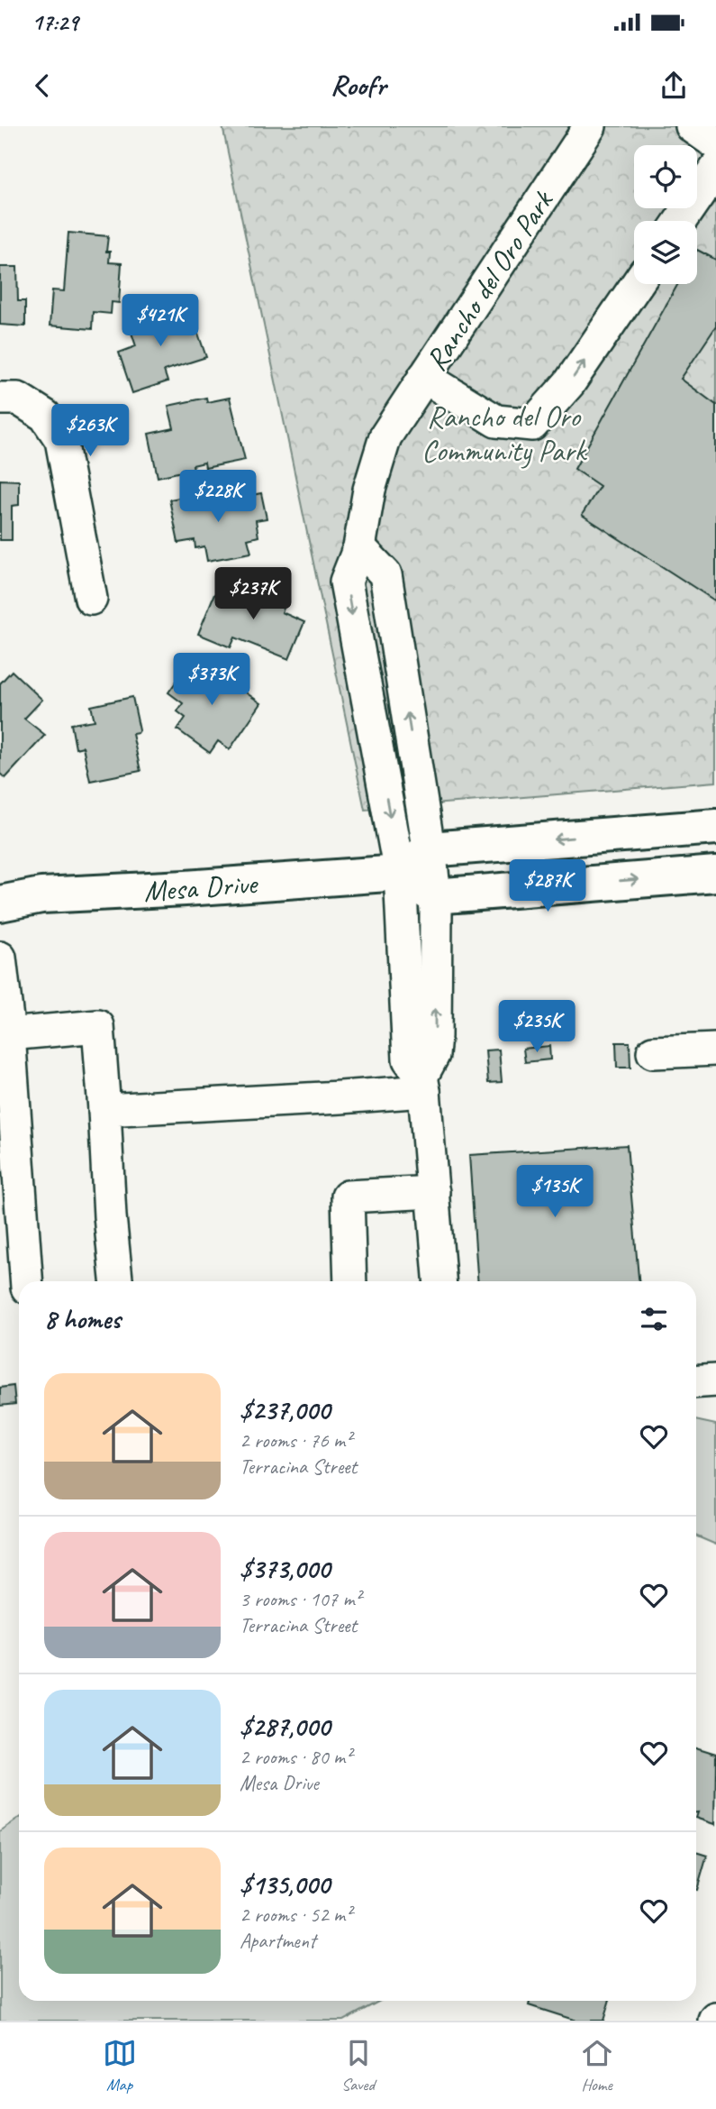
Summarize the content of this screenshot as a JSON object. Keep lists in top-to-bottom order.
{
  "streets": {
    "main road": ["Mesa Drive"],
    "street": ["Rancho del Oro Park"]
  },
  "crossings": [
    ["Rancho del Oro Park", "Mesa Drive"]
  ],
  "parks": ["Rancho del Oro Community Park"],
  "page": {
    "status": "17:29",
    "header": "Roofr",
    "price": [
      "$421K",
      "$263K",
      "$228K",
      "$237K",
      "$373K",
      "$287K",
      "$235K",
      "$135K"
    ],
    "heading": "8 homes",
    "list": [
      {
        "name": "$237,000",
        "note": "2 rooms · 76 m² · Terracina Street"
      },
      {
        "name": "$373,000",
        "note": "3 rooms · 107 m² · Terracina Street"
      },
      {
        "name": "$287,000",
        "note": "2 rooms · 80 m² · Mesa Drive"
      },
      {
        "name": "$135,000",
        "note": "2 rooms · 52 m² · Apartment"
      }
    ],
    "tabs": ["Map", "Saved", "Home"]
  }
}
